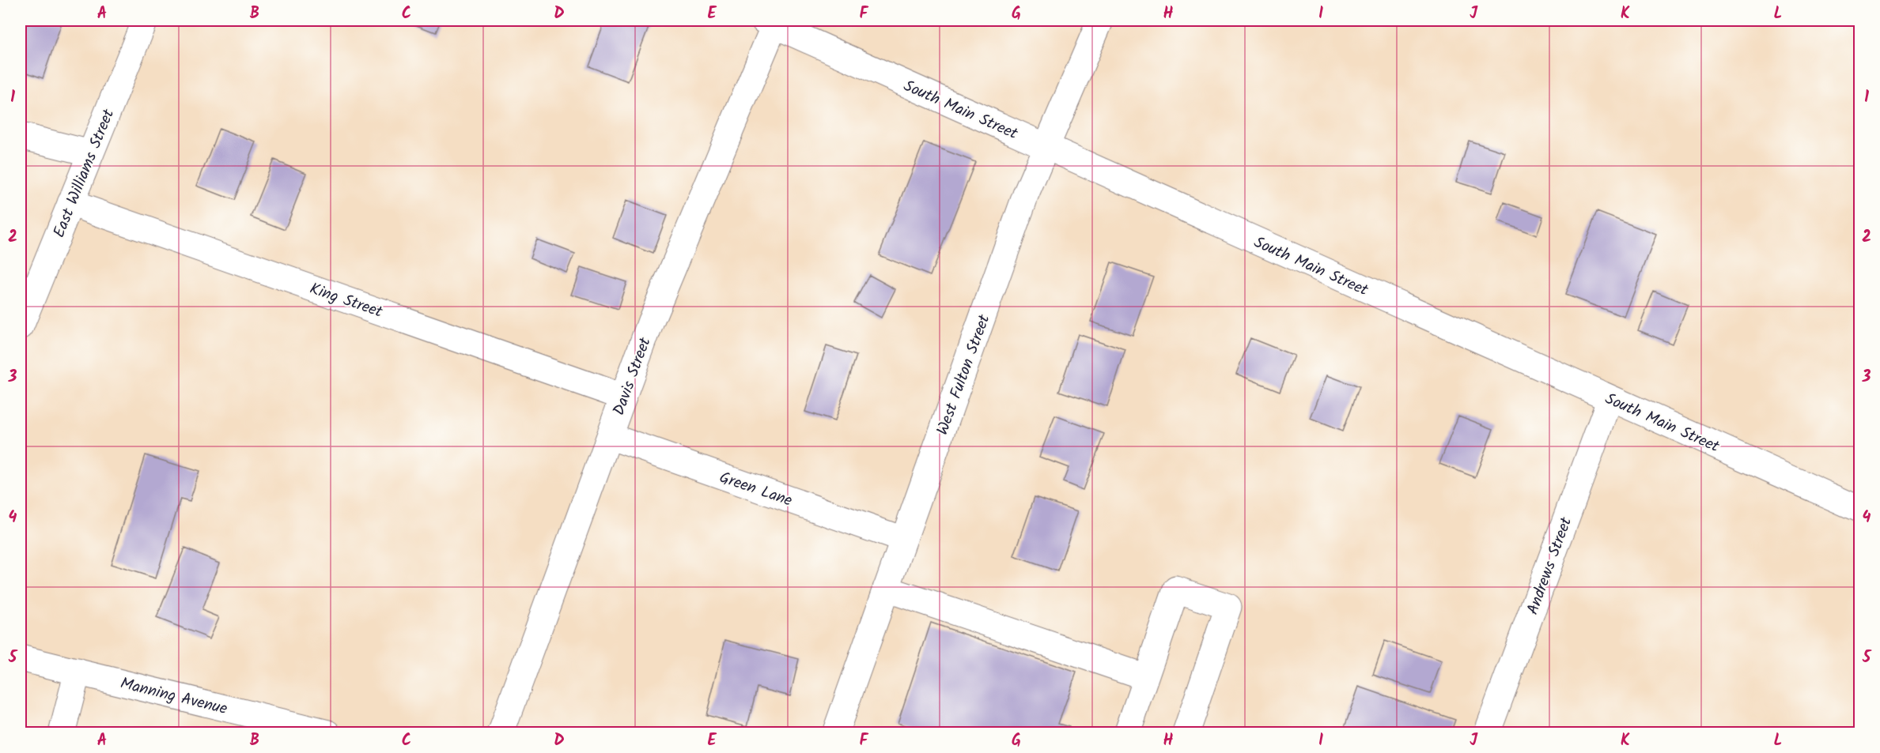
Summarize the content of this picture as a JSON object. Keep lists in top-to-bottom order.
{
  "streets": {
    "street": [
      "South Main Street",
      "East Williams Street",
      "King Street",
      "West Fulton Street",
      "Davis Street",
      "Green Lane",
      "Andrews Street",
      "Manning Avenue"
    ]
  },
  "crossings": [
    ["South Main Street", "West Fulton Street"],
    ["South Main Street", "Davis Street"],
    ["South Main Street", "Andrews Street"],
    ["East Williams Street", "King Street"],
    ["King Street", "Davis Street"],
    ["West Fulton Street", "Green Lane"],
    ["Davis Street", "Green Lane"]
  ],
  "grid": {
    "columns": [
      "A",
      "B",
      "C",
      "D",
      "E",
      "F",
      "G",
      "H",
      "I",
      "J",
      "K",
      "L"
    ],
    "rows": [
      "1",
      "2",
      "3",
      "4",
      "5"
    ]
  }
}
